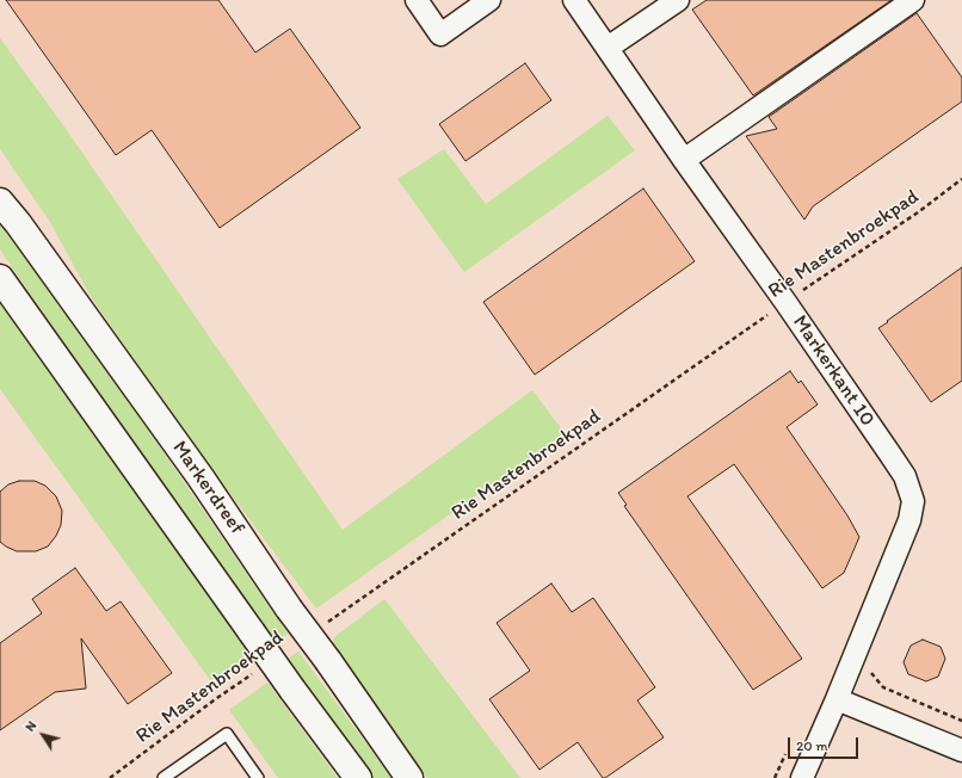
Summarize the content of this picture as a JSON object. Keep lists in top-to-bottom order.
{
  "streets": {
    "main road": ["Markerdreef"],
    "street": ["Markerkant 10"],
    "path": ["Rie Mastenbroekpad"]
  },
  "crossings": [
    ["Rie Mastenbroekpad", "Markerkant 10"]
  ],
  "scale_bar": "20 m",
  "north": "top left"
}
